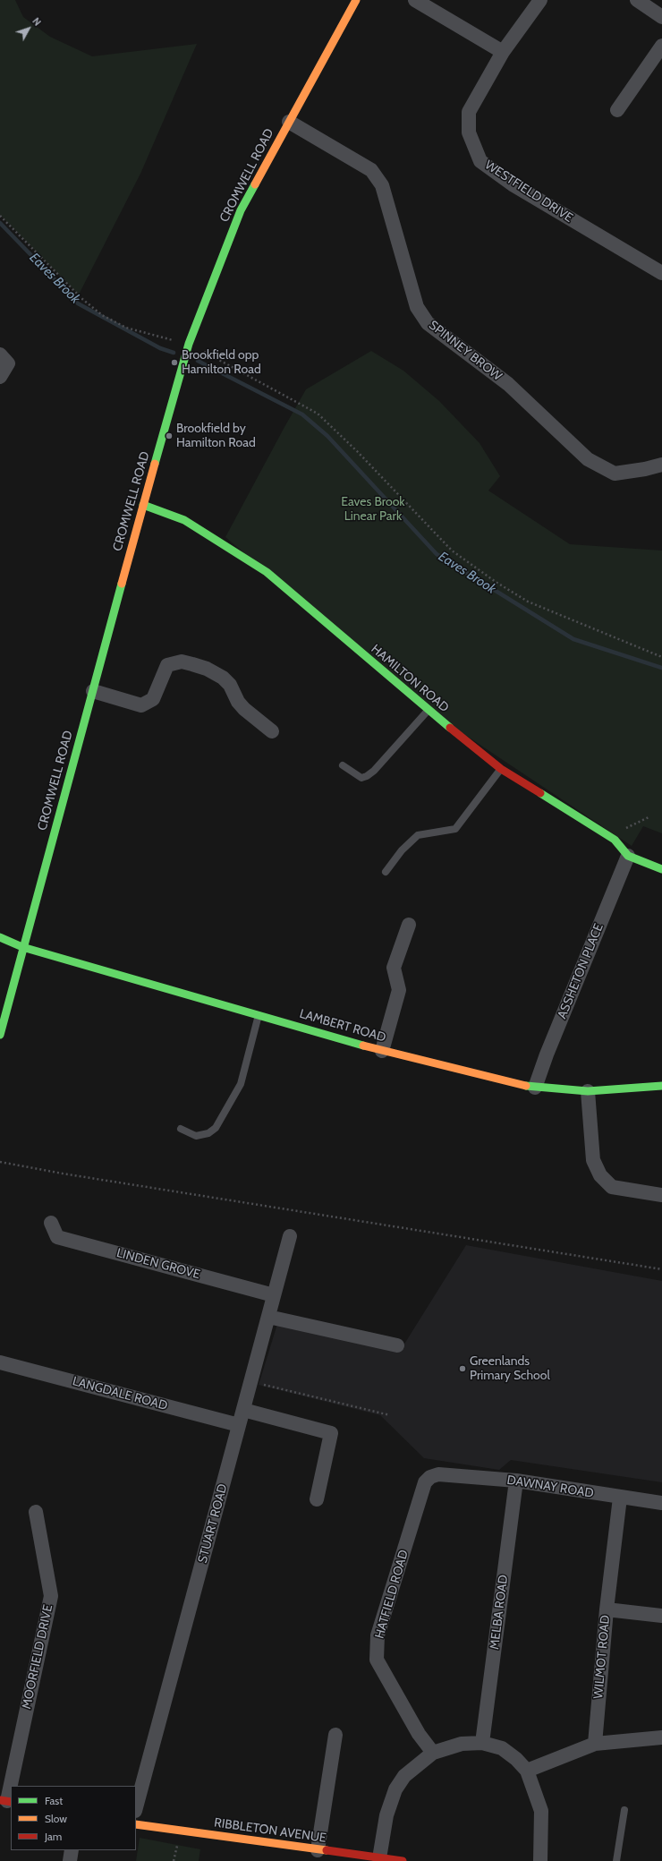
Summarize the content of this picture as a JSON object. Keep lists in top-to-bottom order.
{
  "streets": {
    "street": [
      "CROMWELL ROAD",
      "WESTFIELD DRIVE",
      "SPINNEY BROW",
      "HAMILTON ROAD",
      "ASSHETON PLACE",
      "LAMBERT ROAD",
      "LINDEN GROVE",
      "LANGDALE ROAD",
      "DAWNAY ROAD",
      "STUART ROAD",
      "HATFIELD ROAD",
      "MELBA ROAD",
      "MOORFIELD DRIVE",
      "WILMOT ROAD",
      "RIBBLETON AVENUE"
    ]
  },
  "crossings": [
    ["CROMWELL ROAD", "SPINNEY BROW"],
    ["CROMWELL ROAD", "HAMILTON ROAD"],
    ["CROMWELL ROAD", "LAMBERT ROAD"],
    ["HAMILTON ROAD", "ASSHETON PLACE"],
    ["ASSHETON PLACE", "LAMBERT ROAD"],
    ["LINDEN GROVE", "STUART ROAD"],
    ["LANGDALE ROAD", "STUART ROAD"],
    ["DAWNAY ROAD", "HATFIELD ROAD"],
    ["DAWNAY ROAD", "MELBA ROAD"],
    ["DAWNAY ROAD", "WILMOT ROAD"]
  ],
  "water": ["Eaves Brook"],
  "parks": ["Eaves Brook Linear Park"],
  "places": ["Brookfield opp Hamilton Road", "Brookfield by Hamilton Road", "Greenlands Primary School"],
  "legend": ["Fast", "Slow", "Jam"],
  "north": "top right"
}
